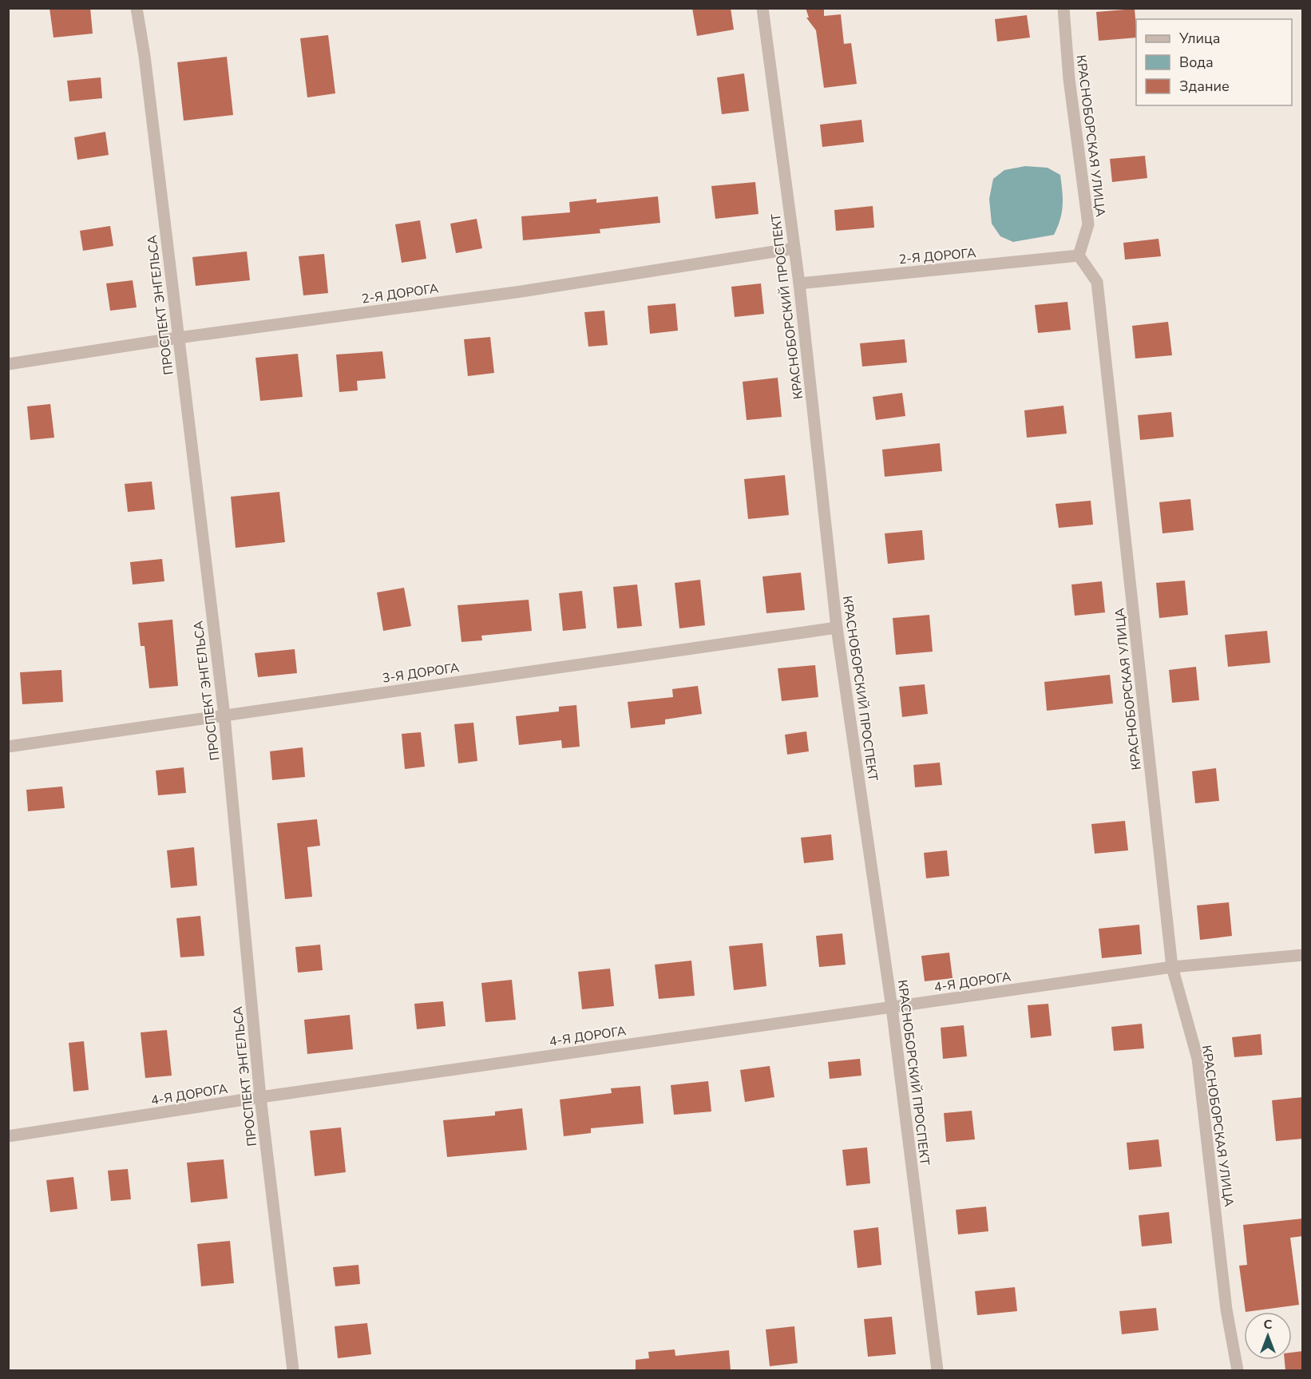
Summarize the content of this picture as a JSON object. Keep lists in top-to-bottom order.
{
  "streets": {
    "street": [
      "КРАСНОБОРСКАЯ УЛИЦА",
      "2-Я ДОРОГА",
      "ПРОСПЕКТ ЭНГЕЛЬСА",
      "КРАСНОБОРСКИЙ ПРОСПЕКТ",
      "3-Я ДОРОГА",
      "4-Я ДОРОГА"
    ]
  },
  "crossings": [
    ["КРАСНОБОРСКАЯ УЛИЦА", "2-Я ДОРОГА"],
    ["КРАСНОБОРСКАЯ УЛИЦА", "4-Я ДОРОГА"],
    ["2-Я ДОРОГА", "ПРОСПЕКТ ЭНГЕЛЬСА"],
    ["2-Я ДОРОГА", "КРАСНОБОРСКИЙ ПРОСПЕКТ"],
    ["ПРОСПЕКТ ЭНГЕЛЬСА", "3-Я ДОРОГА"],
    ["ПРОСПЕКТ ЭНГЕЛЬСА", "4-Я ДОРОГА"],
    ["КРАСНОБОРСКИЙ ПРОСПЕКТ", "3-Я ДОРОГА"],
    ["КРАСНОБОРСКИЙ ПРОСПЕКТ", "4-Я ДОРОГА"]
  ],
  "legend": ["Улица", "Вода", "Здание"],
  "north": "top"
}
